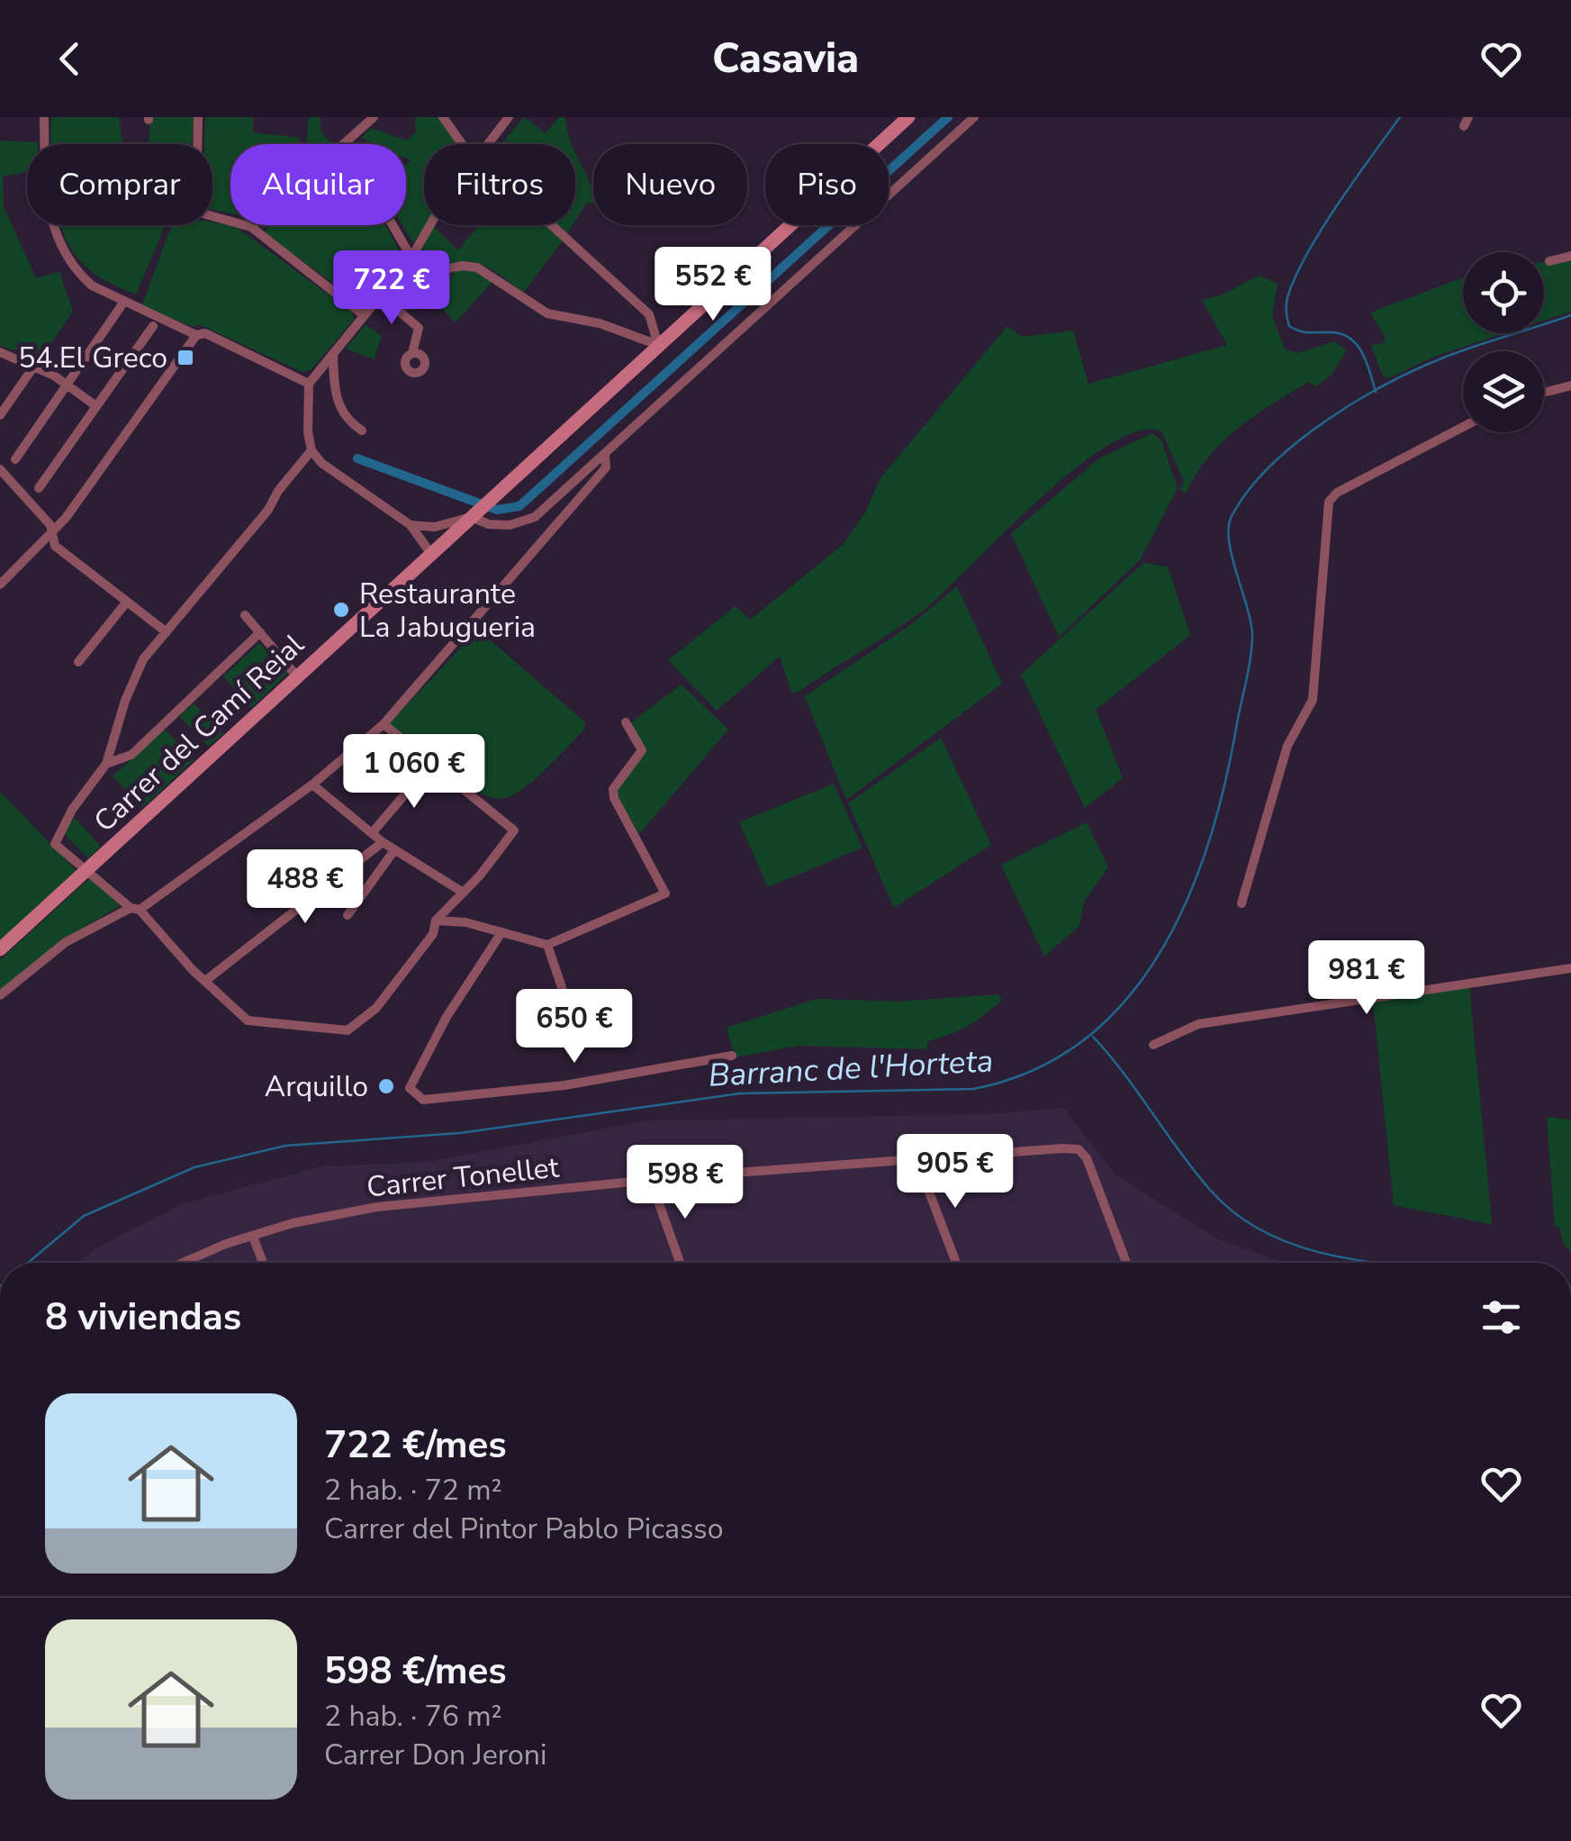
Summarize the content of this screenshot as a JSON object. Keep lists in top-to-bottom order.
{
  "streets": {
    "main road": ["Carrer del Camí Reial"],
    "street": ["Carrer Tonellet"]
  },
  "water": ["Barranc de l'Horteta"],
  "places": {
    "transit": ["54.El Greco"],
    "other": ["Restaurante La Jabugueria", "Arquillo"]
  },
  "page": {
    "header": "Casavia",
    "chip": [
      "Comprar",
      "Alquilar",
      "Filtros",
      "Nuevo",
      "Piso"
    ],
    "price": [
      "552 €",
      "722 €",
      "1 060 €",
      "488 €",
      "981 €",
      "650 €",
      "905 €",
      "598 €"
    ],
    "heading": "8 viviendas",
    "list": [
      {
        "name": "722 €/mes",
        "note": "2 hab. · 72 m² · Carrer del Pintor Pablo Picasso"
      },
      {
        "name": "598 €/mes",
        "note": "2 hab. · 76 m² · Carrer Don Jeroni"
      }
    ]
  }
}
